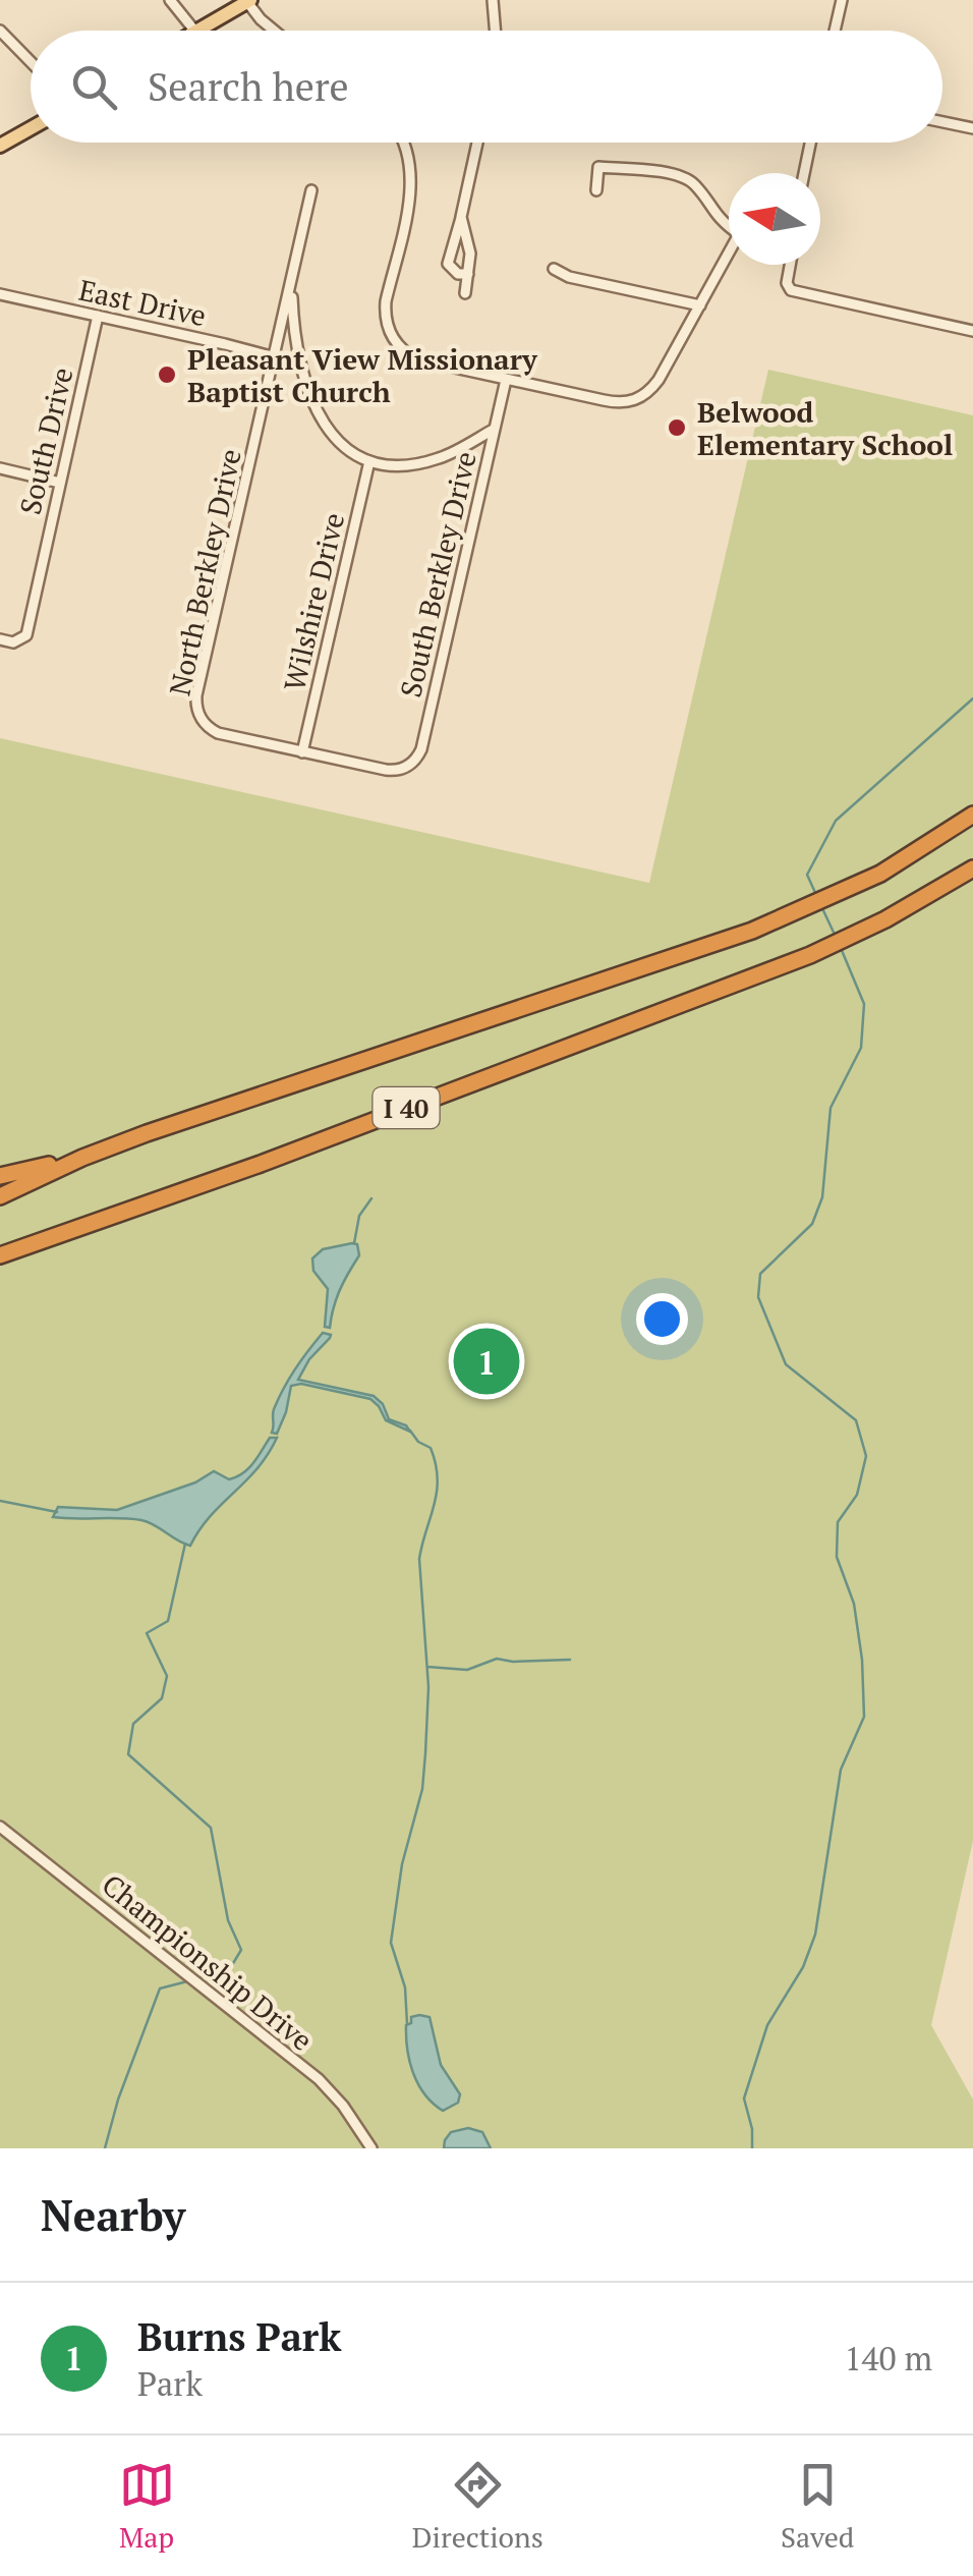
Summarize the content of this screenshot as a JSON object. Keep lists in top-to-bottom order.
{
  "streets": {
    "highway": ["I 40"],
    "street": [
      "East Drive",
      "South Drive",
      "North Berkley Drive",
      "South Berkley Drive",
      "Wilshire Drive",
      "Championship Drive"
    ]
  },
  "crossings": [
    ["East Drive", "South Drive"],
    ["East Drive", "North Berkley Drive"],
    ["North Berkley Drive", "South Berkley Drive"],
    ["North Berkley Drive", "Wilshire Drive"],
    ["South Berkley Drive", "Wilshire Drive"]
  ],
  "places": ["Pleasant View Missionary Baptist Church", "Belwood Elementary School"],
  "north": "left",
  "page": {
    "search": "Search here",
    "pins": "1",
    "heading": "Nearby",
    "list": [
      {
        "mark": "1",
        "name": "Burns Park",
        "note": "Park",
        "value": "140 m"
      }
    ],
    "nav": ["Map", "Directions", "Saved"]
  }
}
